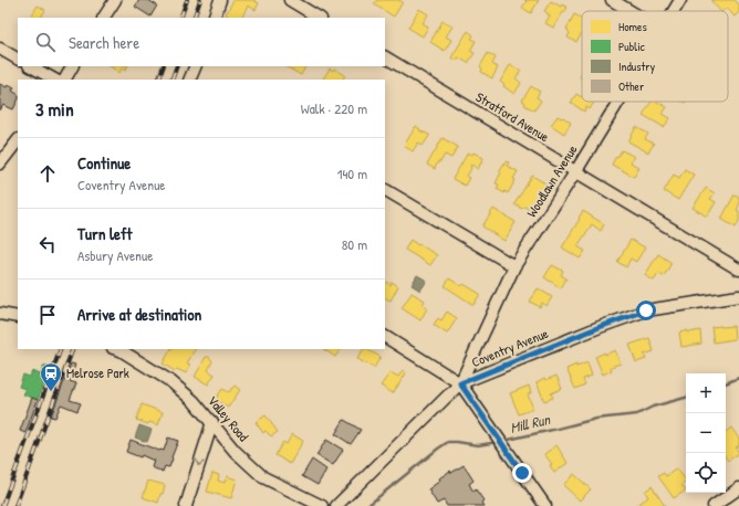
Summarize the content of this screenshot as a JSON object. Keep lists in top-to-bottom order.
{
  "streets": {
    "street": [
      "Stratford Avenue",
      "Woodlawn Avenue",
      "Coventry Avenue",
      "Valley Road"
    ]
  },
  "crossings": [
    ["Stratford Avenue", "Woodlawn Avenue"],
    ["Woodlawn Avenue", "Coventry Avenue"]
  ],
  "water": ["Mill Run"],
  "places": {
    "station": ["Melrose Park"]
  },
  "legend": [
    "Homes",
    "Public",
    "Industry",
    "Other"
  ],
  "page": {
    "search": "Search here",
    "heading": ["3 min", "Walk · 220 m"],
    "list": [
      ["Continue", "Coventry Avenue", "140 m"],
      ["Turn left", "Asbury Avenue", "80 m"],
      "Arrive at destination"
    ],
    "map_buttons": ["+", "−"]
  }
}
